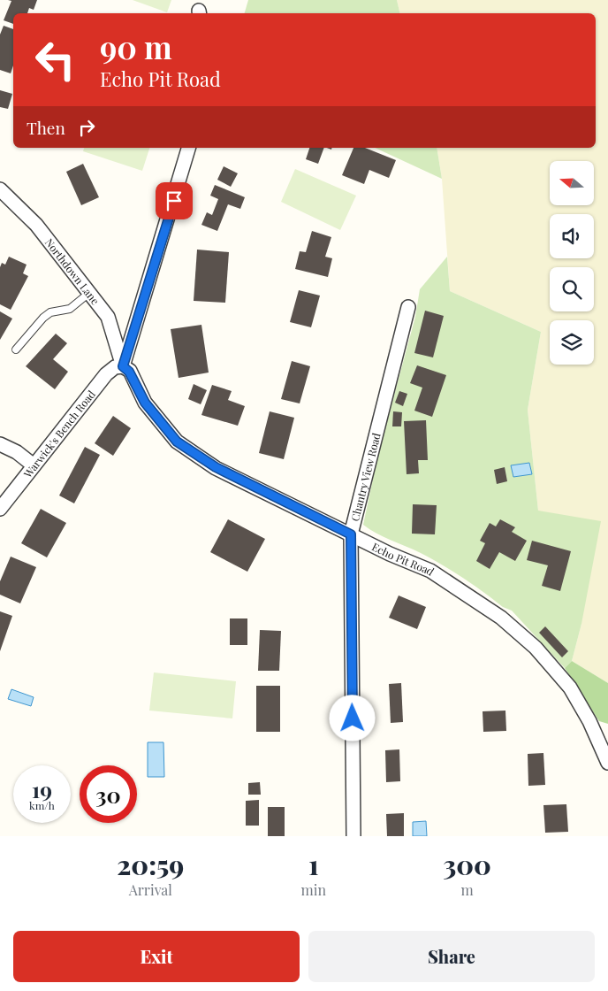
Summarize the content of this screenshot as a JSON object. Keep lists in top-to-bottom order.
{
  "streets": {
    "street": [
      "Northdown Lane",
      "Warwick's Bench Road",
      "Chantry View Road",
      "Echo Pit Road"
    ]
  },
  "crossings": [
    ["Northdown Lane", "Warwick's Bench Road"],
    ["Northdown Lane", "Echo Pit Road"],
    ["Warwick's Bench Road", "Echo Pit Road"],
    ["Chantry View Road", "Echo Pit Road"]
  ],
  "north": "left",
  "page": {
    "turn": ["90 m", "Echo Pit Road"],
    "then": "Then",
    "speed": "19 km/h",
    "limit": "30",
    "eta": [
      "20:59",
      "Arrival",
      "1",
      "min",
      "300",
      "m"
    ],
    "buttons": ["Exit", "Share"]
  }
}
